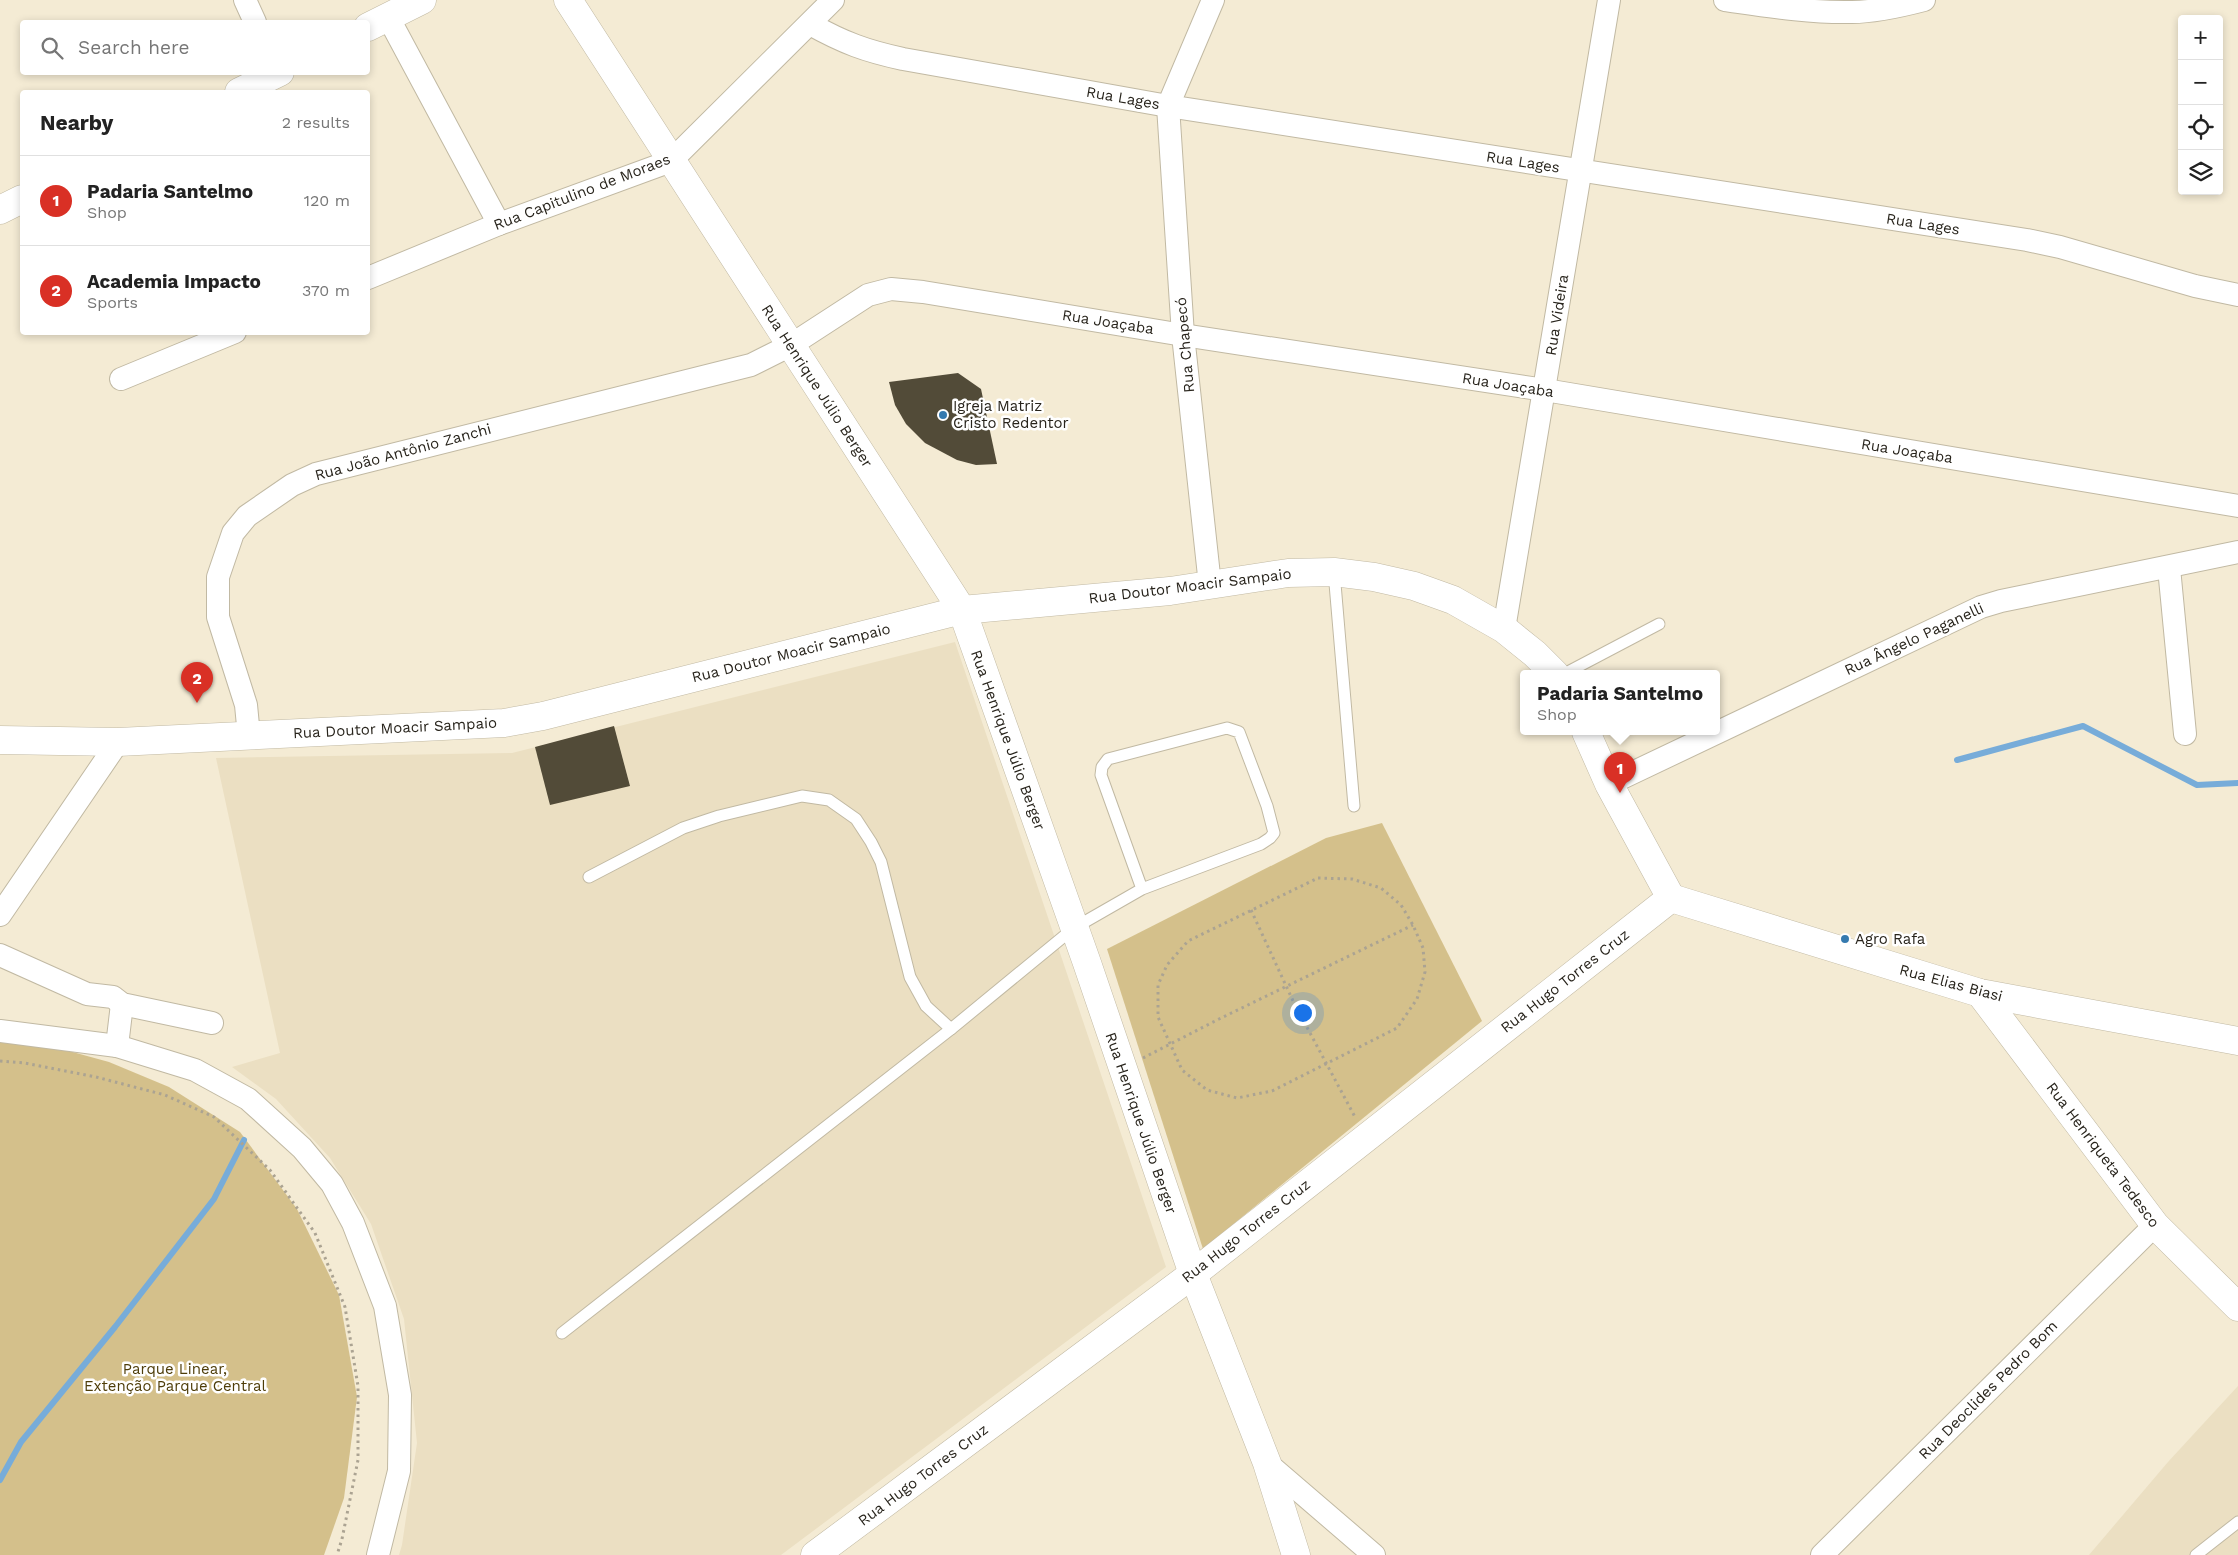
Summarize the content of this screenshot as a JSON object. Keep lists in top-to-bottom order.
{
  "streets": {
    "street": [
      "Rua Lages",
      "Rua Capitulino de Moraes",
      "Rua Videira",
      "Rua Joaçaba",
      "Rua Chapecó",
      "Rua Henrique Júlio Berger",
      "Rua João Antônio Zanchi",
      "Rua Doutor Moacir Sampaio",
      "Rua Ângelo Paganelli",
      "Rua Hugo Torres Cruz",
      "Rua Elias Biasi",
      "Rua Henriqueta Tedesco",
      "Rua Deoclides Pedro Bom"
    ]
  },
  "crossings": [
    ["Rua Lages", "Rua Capitulino de Moraes"],
    ["Rua Lages", "Rua Videira"],
    ["Rua Lages", "Rua Chapecó"],
    ["Rua Capitulino de Moraes", "Rua Henrique Júlio Berger"],
    ["Rua Videira", "Rua Joaçaba"],
    ["Rua Videira", "Rua Doutor Moacir Sampaio"],
    ["Rua Joaçaba", "Rua Chapecó"],
    ["Rua Joaçaba", "Rua Henrique Júlio Berger"],
    ["Rua Joaçaba", "Rua João Antônio Zanchi"],
    ["Rua Chapecó", "Rua Doutor Moacir Sampaio"],
    ["Rua Henrique Júlio Berger", "Rua João Antônio Zanchi"],
    ["Rua Henrique Júlio Berger", "Rua Doutor Moacir Sampaio"],
    ["Rua Henrique Júlio Berger", "Rua Hugo Torres Cruz"],
    ["Rua João Antônio Zanchi", "Rua Doutor Moacir Sampaio"],
    ["Rua Hugo Torres Cruz", "Rua Elias Biasi"],
    ["Rua Elias Biasi", "Rua Henriqueta Tedesco"],
    ["Rua Henriqueta Tedesco", "Rua Deoclides Pedro Bom"]
  ],
  "parks": ["Parque Linear, Extenção Parque Central"],
  "places": ["Igreja Matriz Cristo Redentor", "Agro Rafa"],
  "page": {
    "map_buttons": ["+", "−"],
    "search": "Search here",
    "heading": ["Nearby", "2 results"],
    "list": [
      {
        "mark": "1",
        "name": "Padaria Santelmo",
        "note": "Shop",
        "value": "120 m"
      },
      {
        "mark": "2",
        "name": "Academia Impacto",
        "note": "Sports",
        "value": "370 m"
      }
    ],
    "pins": ["2", "1"],
    "popup": ["Padaria Santelmo", "Shop"]
  }
}
